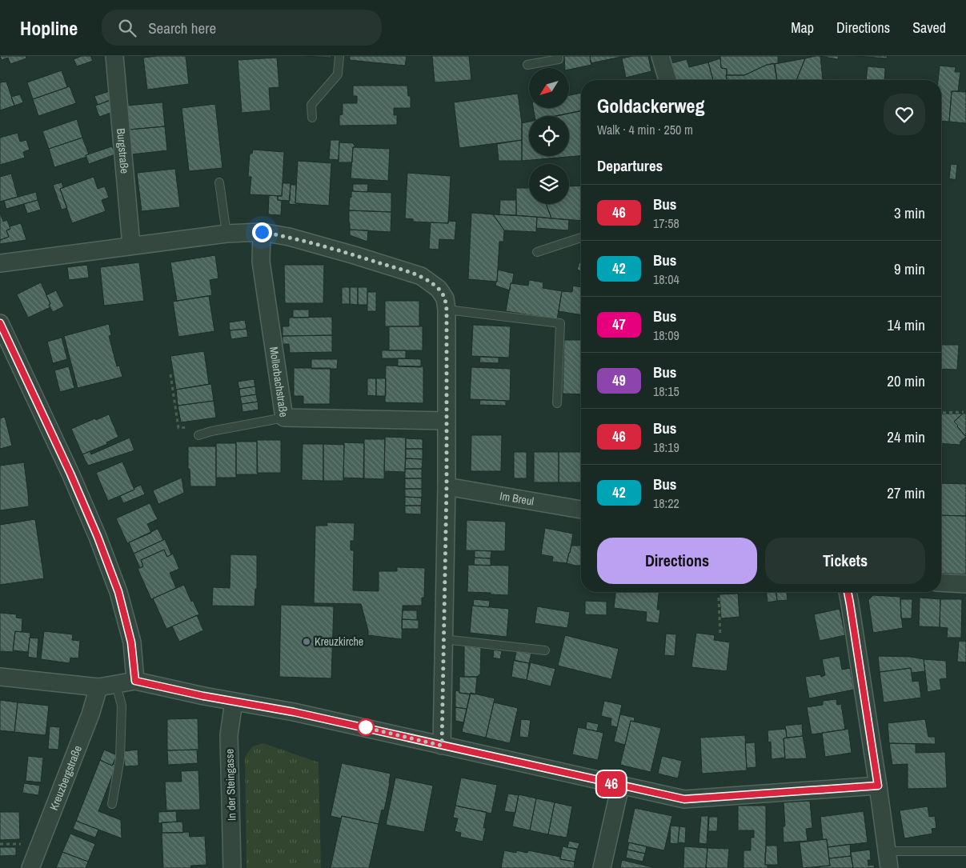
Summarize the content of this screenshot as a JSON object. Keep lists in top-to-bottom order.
{
  "streets": {
    "street": [
      "Burgstraße",
      "Mollerbachstraße",
      "Im Breul",
      "Kreuzbergstraße",
      "In der Steingasse"
    ]
  },
  "places": ["Kreuzkirche"],
  "lines": ["bus line 46"],
  "north": "bottom left",
  "page": {
    "header": "Hopline",
    "search": "Search here",
    "nav": ["Map", "Directions", "Saved"],
    "on_map": "46",
    "heading": [
      ["Goldackerweg", "Walk · 4 min · 250 m"],
      "Departures"
    ],
    "list": [
      {
        "mark": "46",
        "name": "Bus",
        "note": "17:58",
        "value": "3 min"
      },
      {
        "mark": "42",
        "name": "Bus",
        "note": "18:04",
        "value": "9 min"
      },
      {
        "mark": "47",
        "name": "Bus",
        "note": "18:09",
        "value": "14 min"
      },
      {
        "mark": "49",
        "name": "Bus",
        "note": "18:15",
        "value": "20 min"
      },
      {
        "mark": "46",
        "name": "Bus",
        "note": "18:19",
        "value": "24 min"
      },
      {
        "mark": "42",
        "name": "Bus",
        "note": "18:22",
        "value": "27 min"
      }
    ],
    "buttons": ["Directions", "Tickets"]
  }
}
